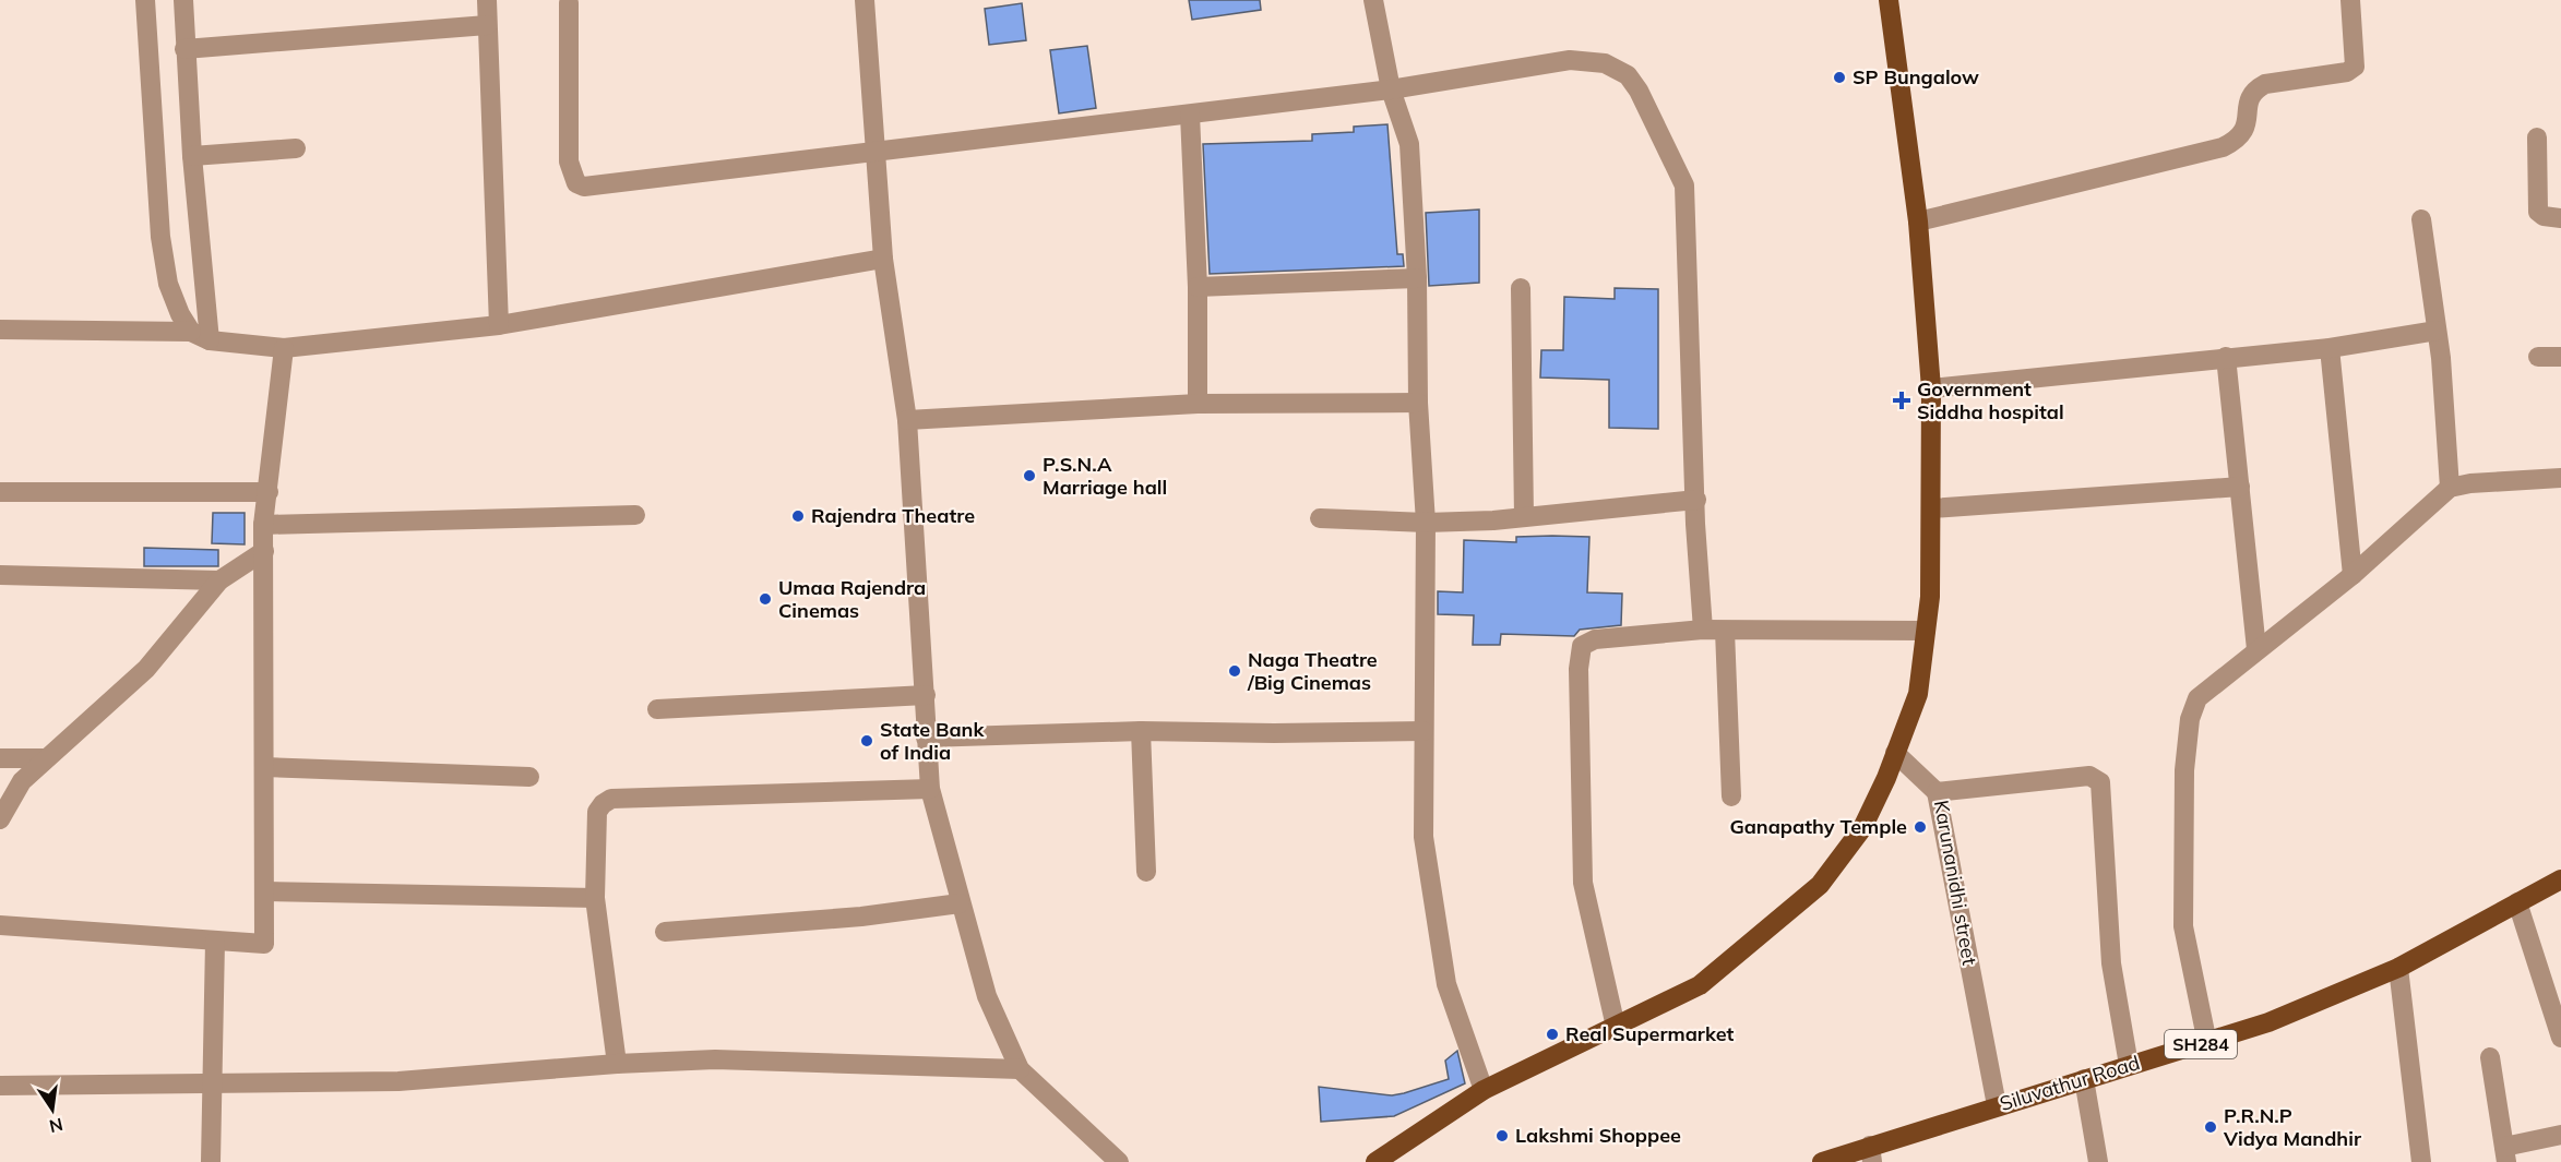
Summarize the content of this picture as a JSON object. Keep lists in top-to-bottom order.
{
  "streets": {
    "main road": ["SH284", "Siluvathur Road"],
    "street": ["Karunanidhi street"]
  },
  "crossings": [
    ["Karunanidhi street", "Siluvathur Road"]
  ],
  "places": {
    "other": [
      "SP Bungalow",
      "P.S.N.A Marriage hall",
      "Rajendra Theatre",
      "Umaa Rajendra Cinemas",
      "Naga Theatre /Big Cinemas",
      "State Bank of India",
      "Ganapathy Temple",
      "Real Supermarket",
      "P.R.N.P Vidya Mandhir",
      "Lakshmi Shoppee"
    ],
    "health": ["Government Siddha hospital"]
  },
  "north": "bottom"
}
